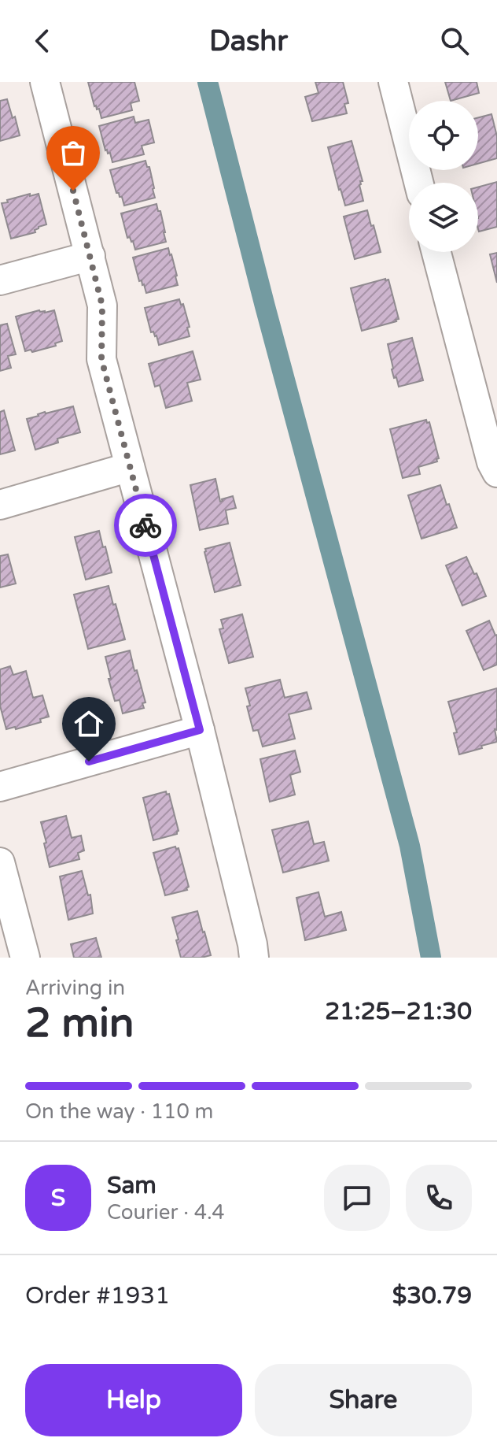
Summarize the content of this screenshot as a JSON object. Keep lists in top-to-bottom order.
{
  "page": {
    "header": "Dashr",
    "heading": ["2 min", "Arriving in", "21:25–21:30"],
    "panel": [
      "Sam",
      "Courier · 4.4",
      "Order #1931",
      "$30.79"
    ],
    "bar": "On the way · 110 m",
    "round": "S",
    "buttons": ["Help", "Share"]
  }
}
